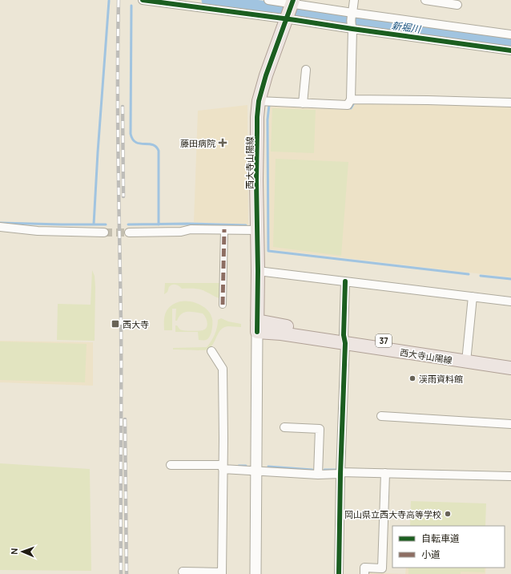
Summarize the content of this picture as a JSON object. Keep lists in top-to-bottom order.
{
  "streets": {
    "main road": ["西大寺山陽線", "37"]
  },
  "water": ["新堀川"],
  "places": {
    "health": ["藤田病院"],
    "transit": ["西大寺"],
    "other": ["渓雨資料館", "岡山県立西大寺高等学校"]
  },
  "legend": ["自転車道", "小道"],
  "north": "left"
}
